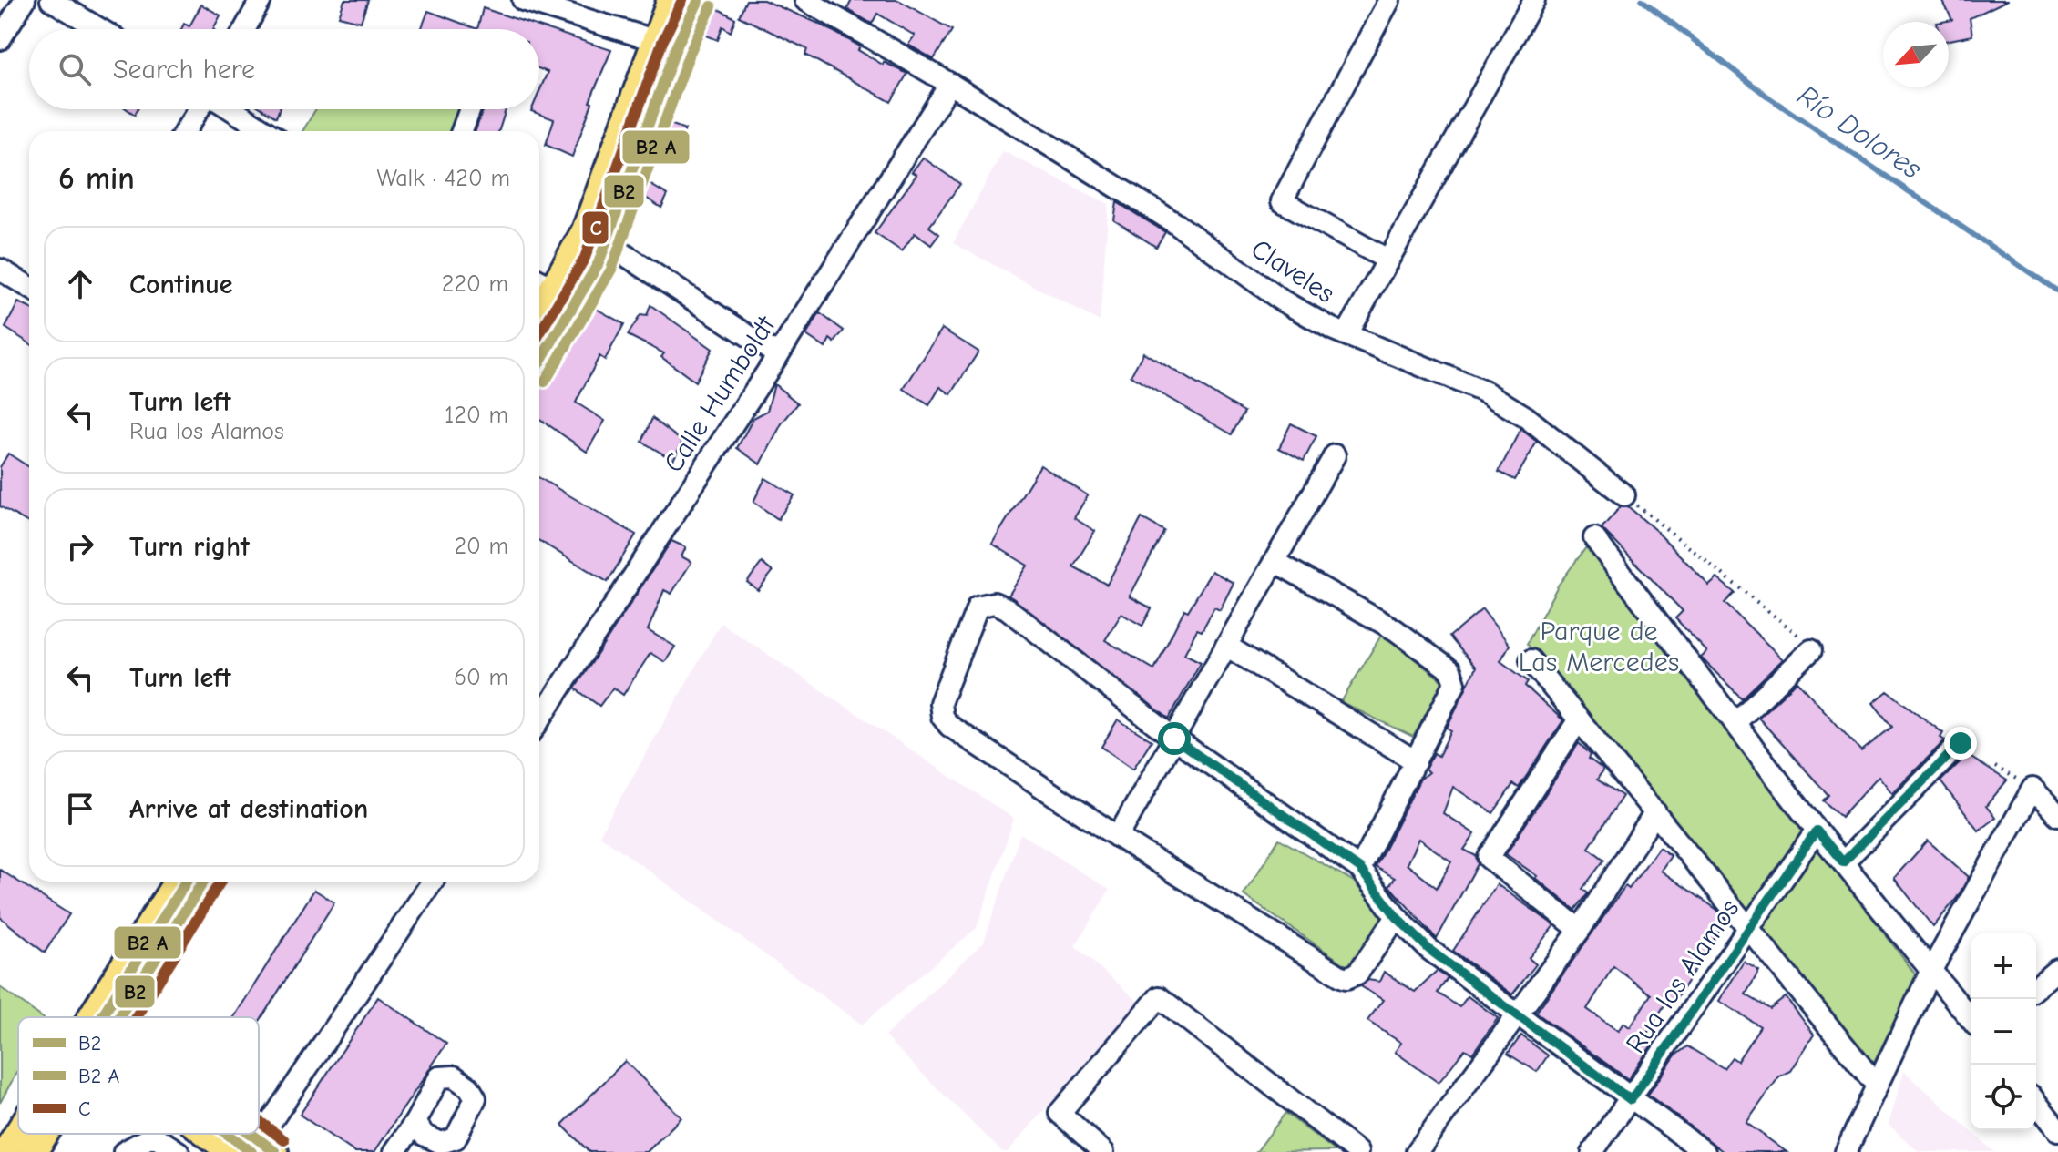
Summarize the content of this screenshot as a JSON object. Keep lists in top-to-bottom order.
{
  "streets": {
    "street": ["Claveles", "Calle Humboldt", "Rua los Alamos"]
  },
  "crossings": [
    ["Claveles", "Calle Humboldt"]
  ],
  "water": ["Río Dolores"],
  "parks": ["Parque de Las Mercedes"],
  "lines": ["transit line B2", "transit line C"],
  "legend": ["B2", "B2 A", "C"],
  "north": "bottom left",
  "page": {
    "search": "Search here",
    "heading": ["6 min", "Walk · 420 m"],
    "list": [
      ["Continue", "220 m"],
      ["Turn left", "Rua los Alamos", "120 m"],
      ["Turn right", "20 m"],
      ["Turn left", "60 m"],
      "Arrive at destination"
    ],
    "map_buttons": ["+", "−"]
  }
}
